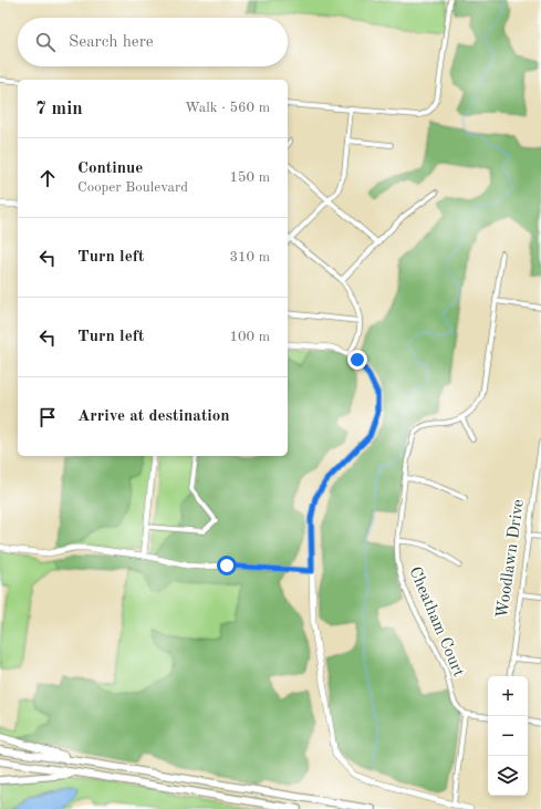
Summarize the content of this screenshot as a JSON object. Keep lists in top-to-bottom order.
{
  "streets": {
    "street": ["Woodlawn Drive", "Cheatham Court"]
  },
  "page": {
    "search": "Search here",
    "heading": ["7 min", "Walk · 560 m"],
    "list": [
      ["Continue", "Cooper Boulevard", "150 m"],
      ["Turn left", "310 m"],
      ["Turn left", "100 m"],
      "Arrive at destination"
    ],
    "map_buttons": ["+", "−"]
  }
}
